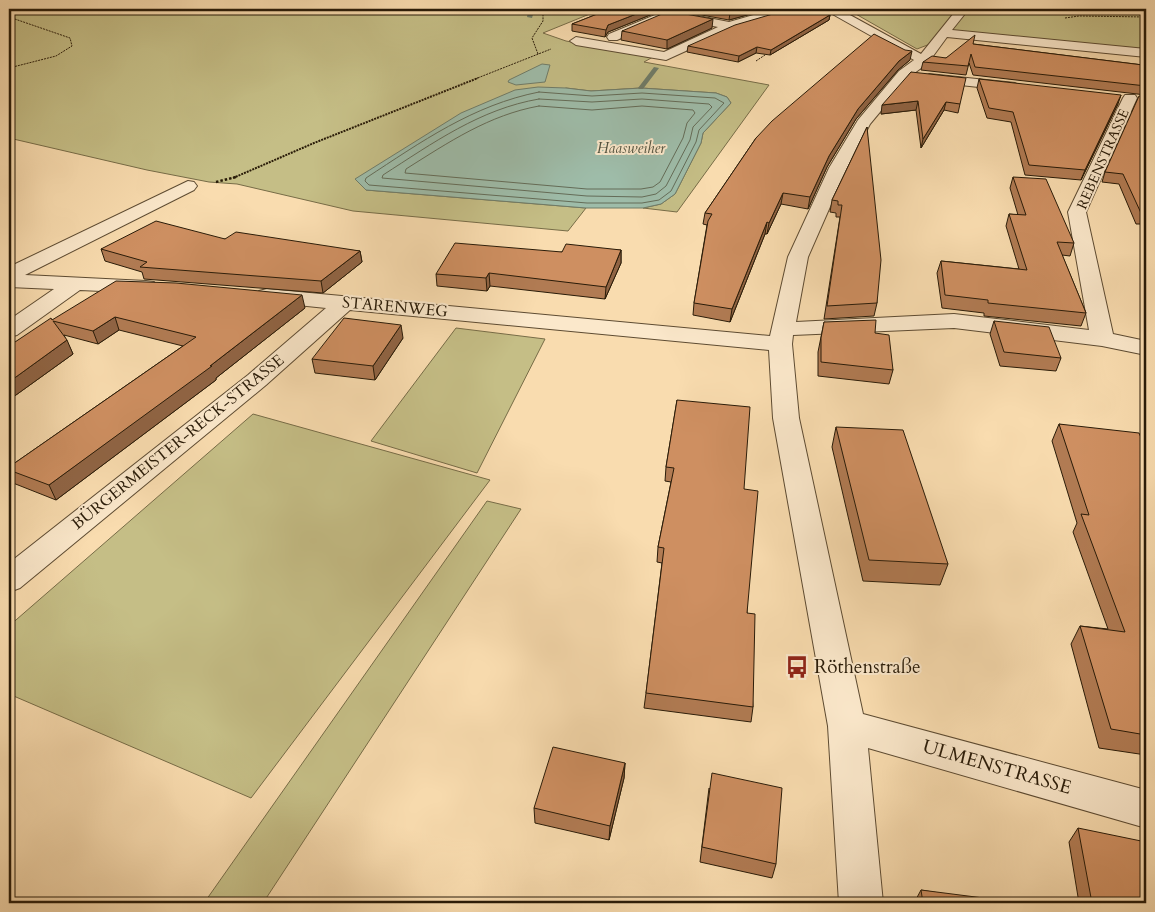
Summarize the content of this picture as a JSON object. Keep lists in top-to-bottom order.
{
  "streets": {
    "street": [
      "REBENSTRASSE",
      "STARENWEG",
      "BÜRGERMEISTER-RECK-STRASSE",
      "ULMENSTRASSE"
    ]
  },
  "crossings": [
    ["REBENSTRASSE", "STARENWEG"],
    ["STARENWEG", "BÜRGERMEISTER-RECK-STRASSE"]
  ],
  "water": ["Haasweiher"],
  "places": {
    "bus stop": ["Röthenstraße"]
  }
}
